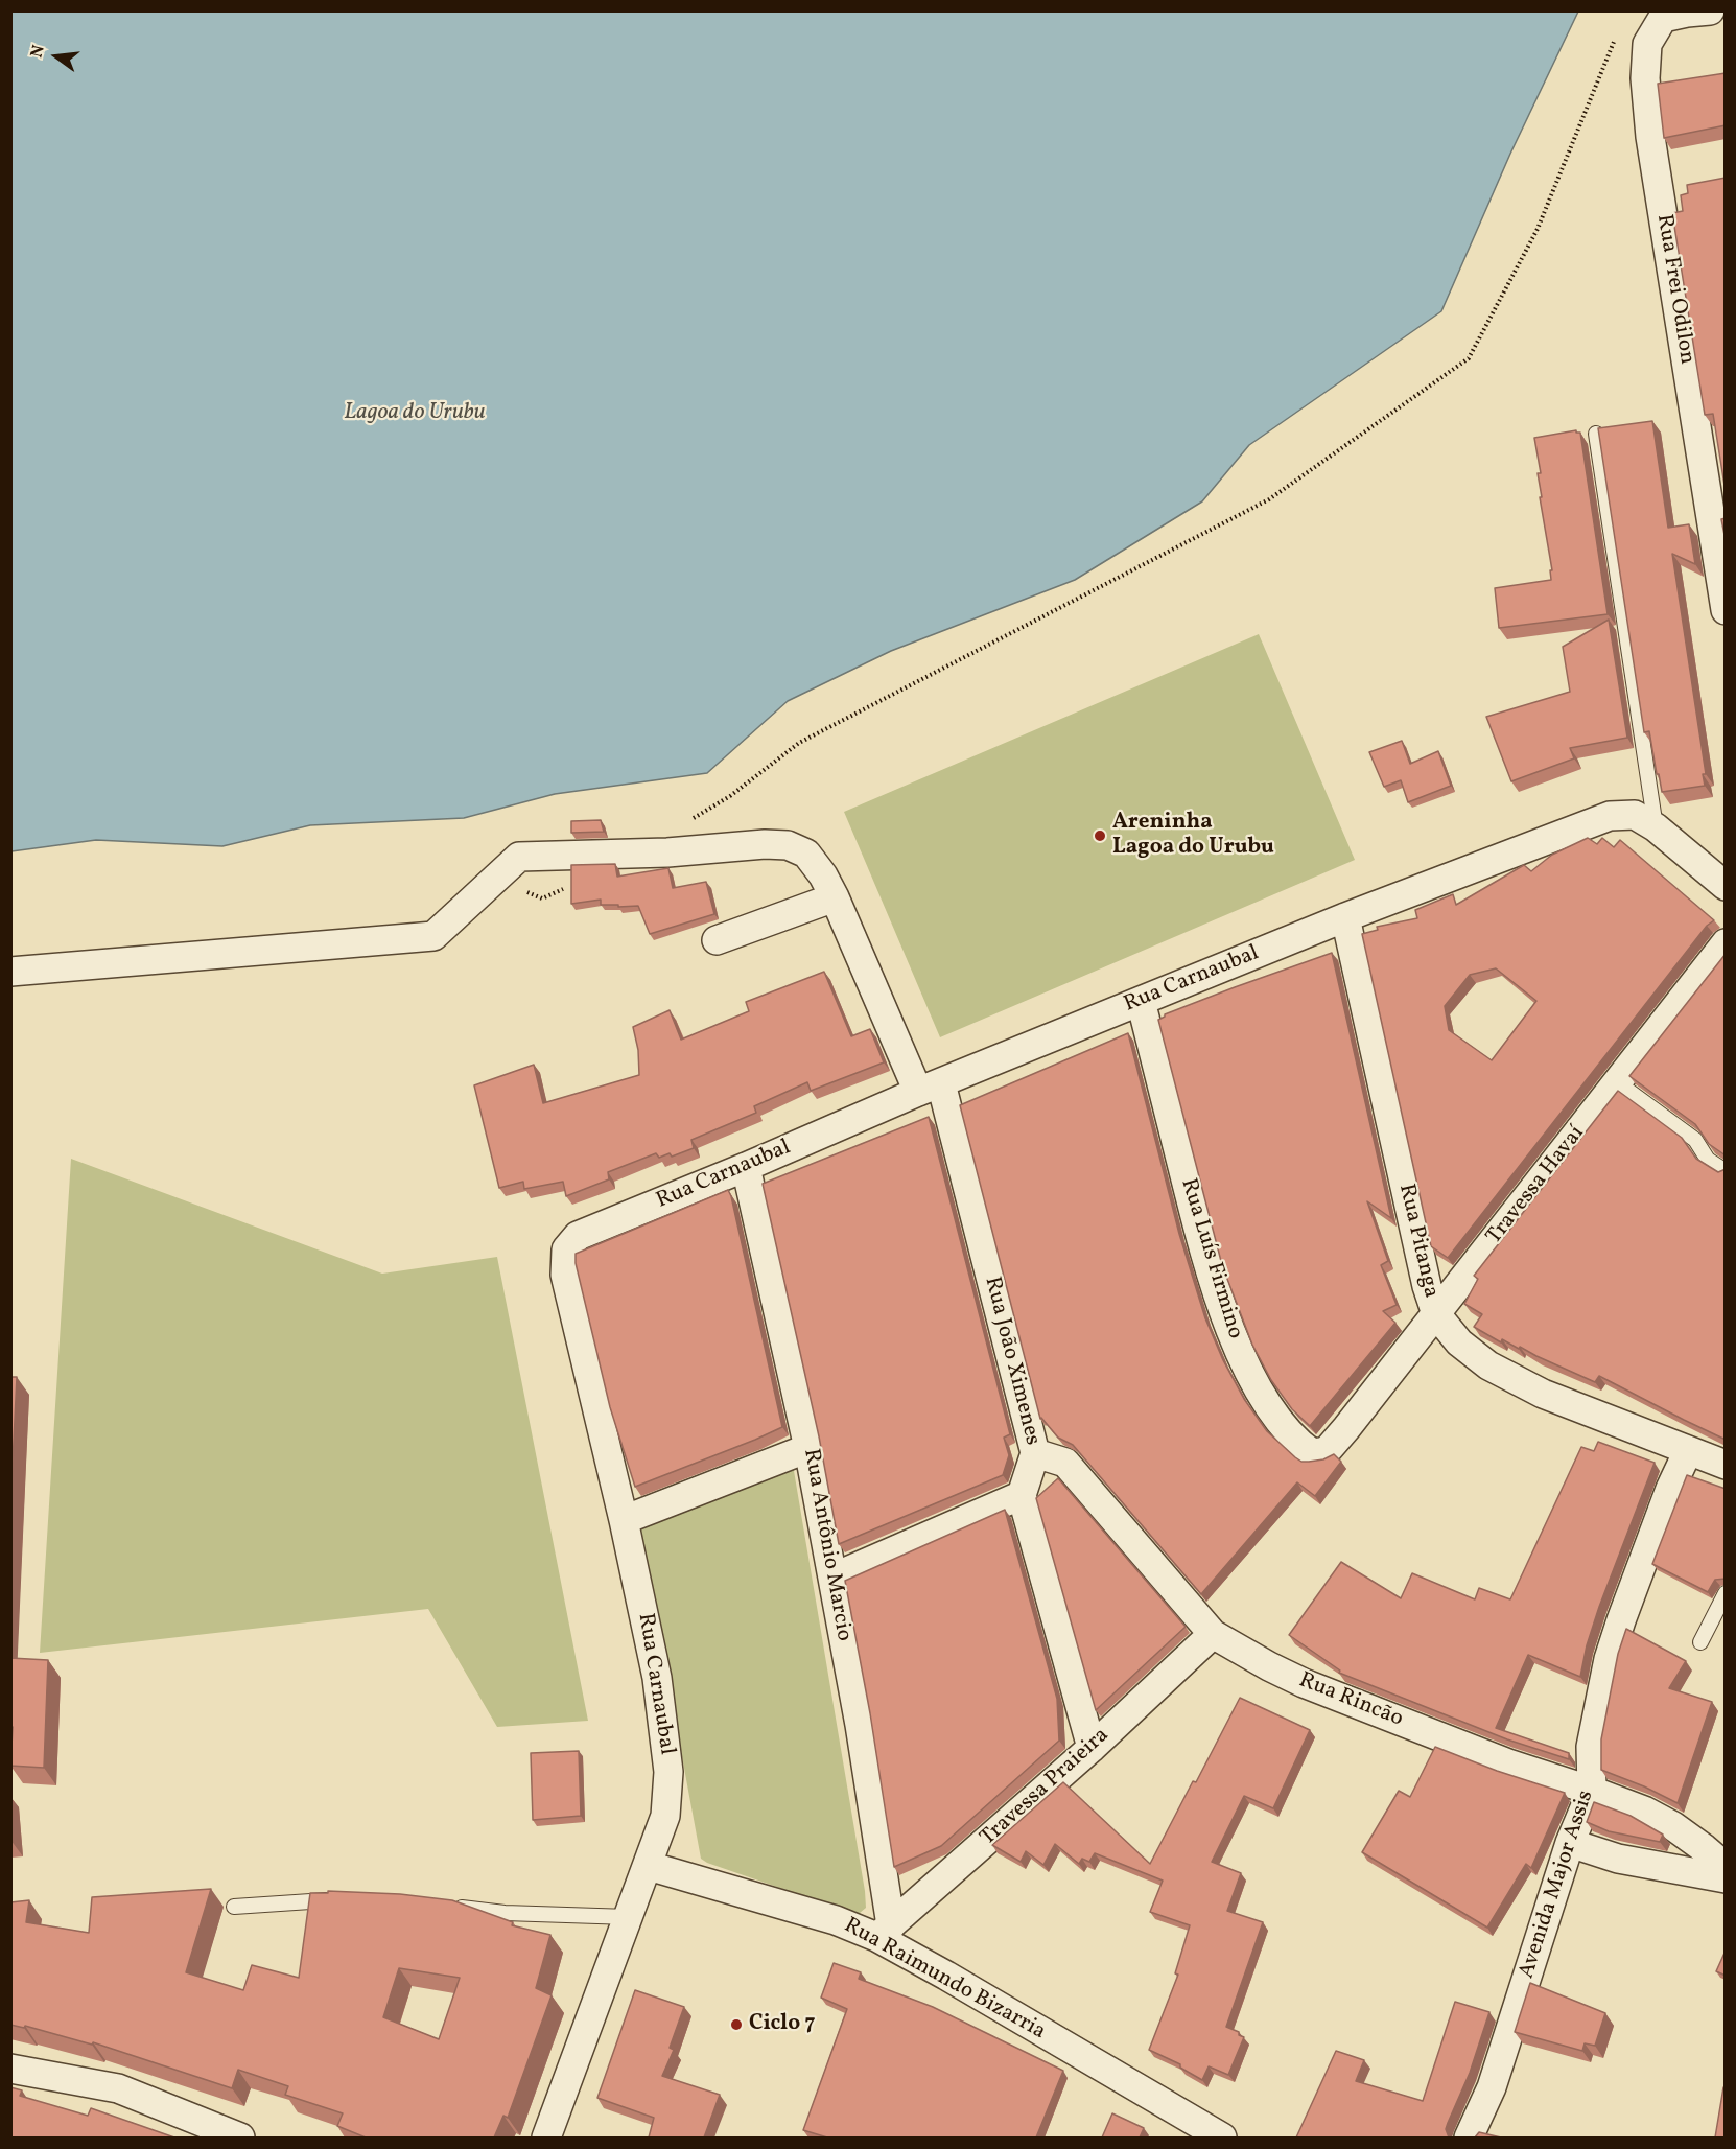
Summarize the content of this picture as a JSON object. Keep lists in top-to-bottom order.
{
  "streets": {
    "street": [
      "Rua Frei Odilon",
      "Rua Carnaubal",
      "Travessa Havaí",
      "Rua Pitanga",
      "Rua Luís Firmino",
      "Rua João Ximenes",
      "Rua Antônio Marcio",
      "Rua Rincão",
      "Travessa Praieira",
      "Avenida Major Assis",
      "Rua Raimundo Bizarria"
    ]
  },
  "crossings": [
    ["Rua Carnaubal", "Rua Pitanga"],
    ["Rua Carnaubal", "Rua Luís Firmino"],
    ["Rua Carnaubal", "Rua João Ximenes"],
    ["Rua Carnaubal", "Rua Antônio Marcio"],
    ["Rua Carnaubal", "Rua Raimundo Bizarria"],
    ["Travessa Havaí", "Rua Pitanga"],
    ["Travessa Havaí", "Rua Luís Firmino"],
    ["Rua Pitanga", "Avenida Major Assis"],
    ["Rua João Ximenes", "Rua Rincão"],
    ["Rua Antônio Marcio", "Travessa Praieira"],
    ["Rua Antônio Marcio", "Rua Raimundo Bizarria"],
    ["Rua Rincão", "Travessa Praieira"],
    ["Rua Rincão", "Avenida Major Assis"],
    ["Travessa Praieira", "Rua Raimundo Bizarria"]
  ],
  "water": ["Lagoa do Urubu"],
  "places": ["Areninha Lagoa do Urubu", "Ciclo 7"],
  "north": "left"
}
